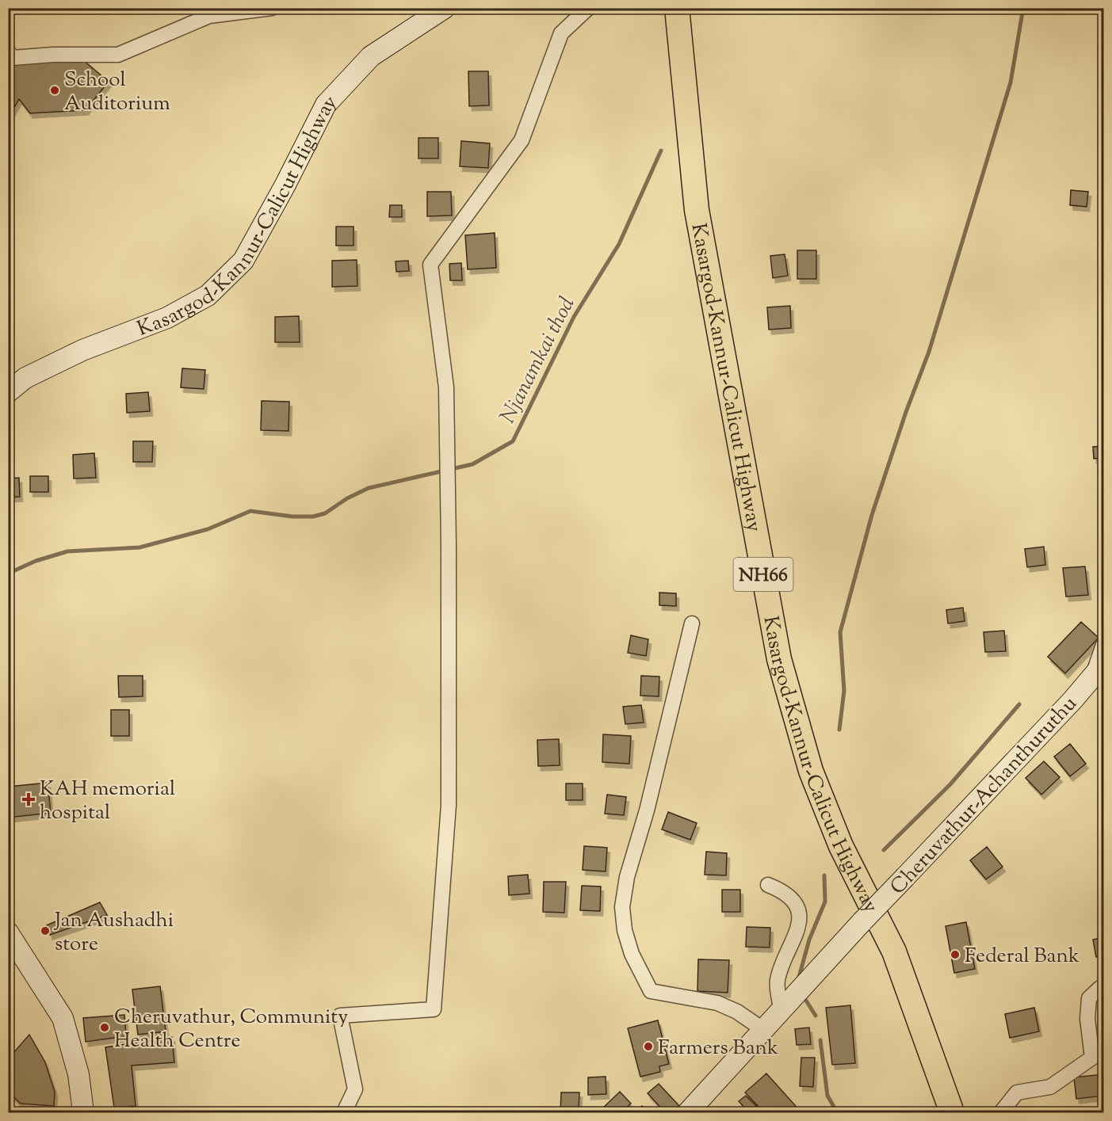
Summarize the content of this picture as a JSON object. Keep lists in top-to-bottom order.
{
  "streets": {
    "highway": ["Kasargod-Kannur-Calicut Highway", "NH66"],
    "main road": ["Cheruvathur-Achanthuruthu"]
  },
  "water": ["Njanamkai thod"],
  "places": {
    "other": [
      "School Auditorium",
      "Jan Aushadhi store",
      "Federal Bank",
      "Cheruvathur, Community Health Centre",
      "Farmers Bank"
    ],
    "health": ["KAH memorial hospital"]
  }
}
